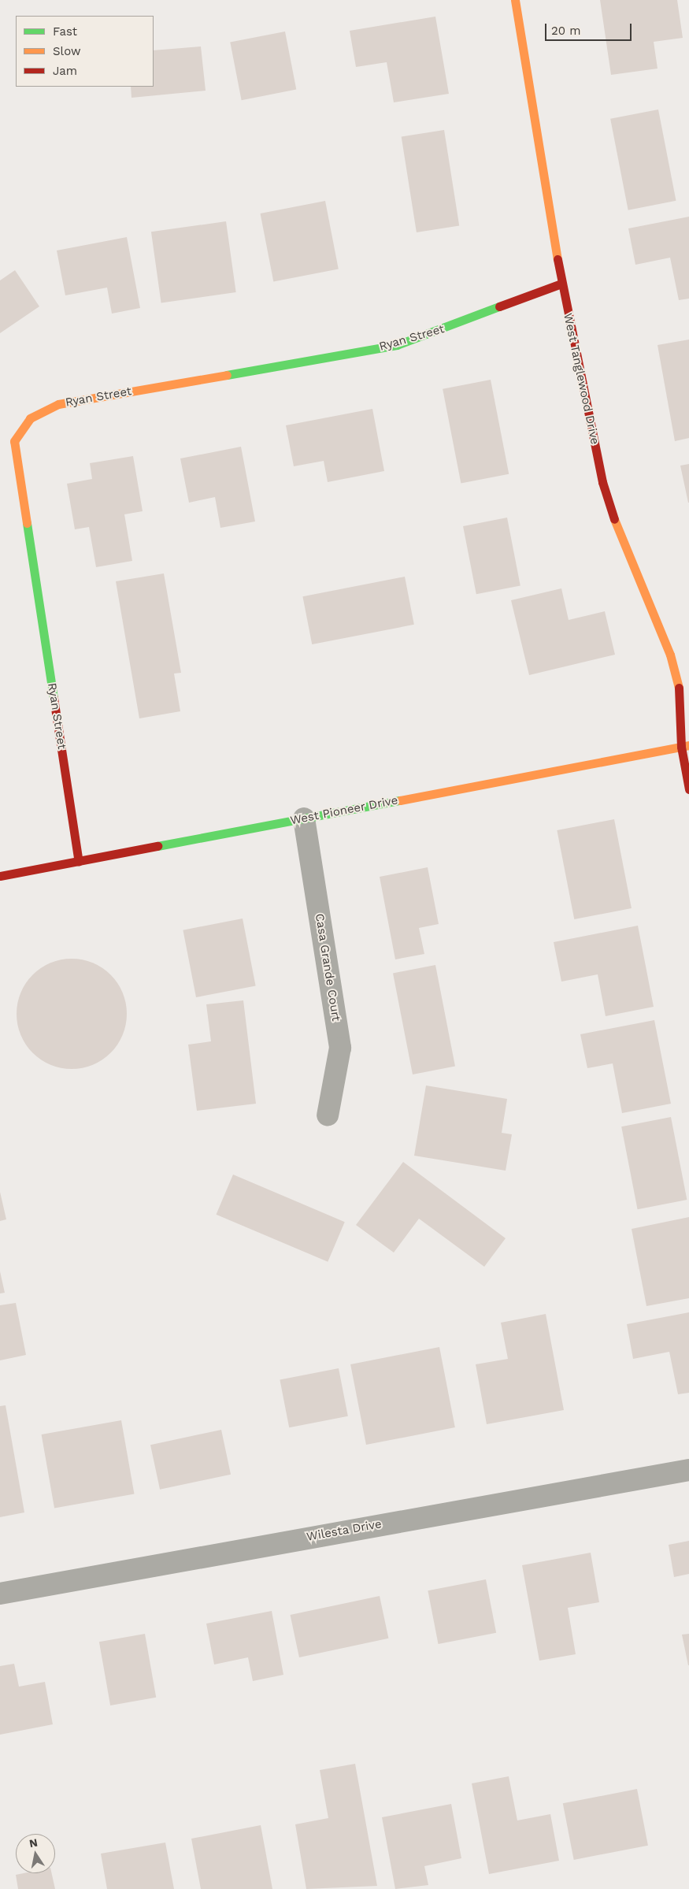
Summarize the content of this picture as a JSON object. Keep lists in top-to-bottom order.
{
  "streets": {
    "street": [
      "Ryan Street",
      "West Tanglewood Drive",
      "West Pioneer Drive",
      "Casa Grande Court",
      "Wilesta Drive"
    ]
  },
  "crossings": [
    ["Ryan Street", "West Tanglewood Drive"],
    ["Ryan Street", "West Pioneer Drive"],
    ["West Tanglewood Drive", "West Pioneer Drive"],
    ["West Pioneer Drive", "Casa Grande Court"]
  ],
  "legend": ["Fast", "Slow", "Jam"],
  "scale_bar": "20 m",
  "north": "top"
}
